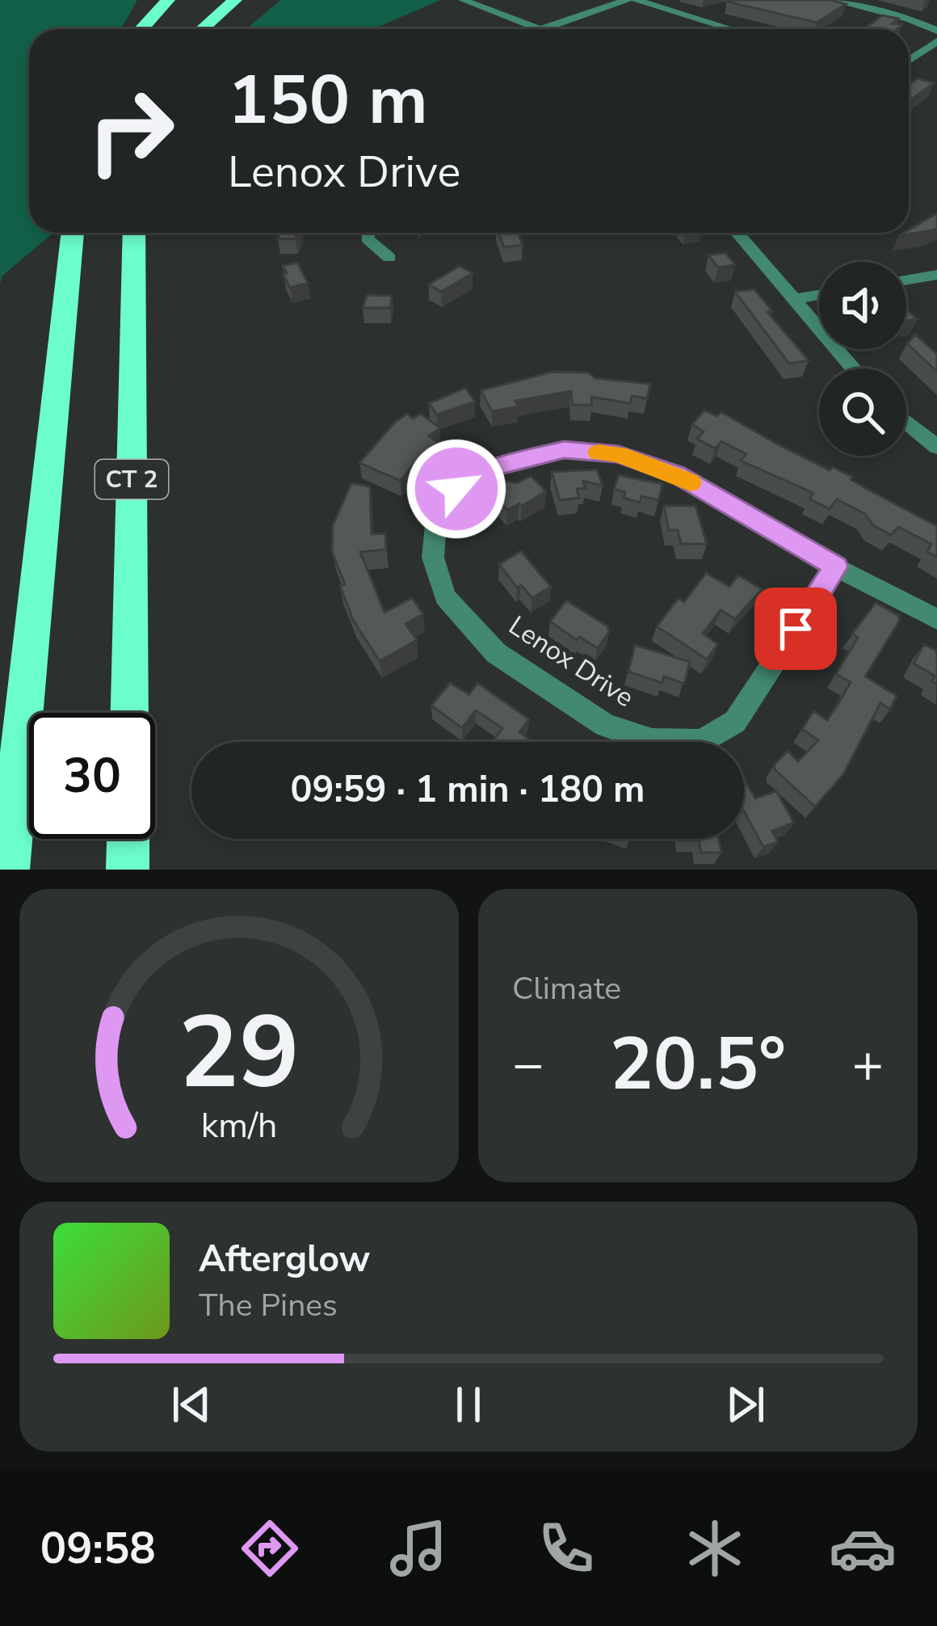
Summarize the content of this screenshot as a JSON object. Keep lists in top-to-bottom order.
{
  "streets": {
    "highway": ["CT 2"],
    "street": ["Lenox Drive"]
  },
  "page": {
    "turn": ["150 m", "Lenox Drive"],
    "limit": "30",
    "trip": "09:59 · 1 min · 180 m",
    "tile": "Climate",
    "heat": ["−", "20.5°", "+"],
    "song": ["Afterglow", "The Pines"],
    "tabs": "09:58",
    "gauge": ["29", "km/h"]
  }
}
